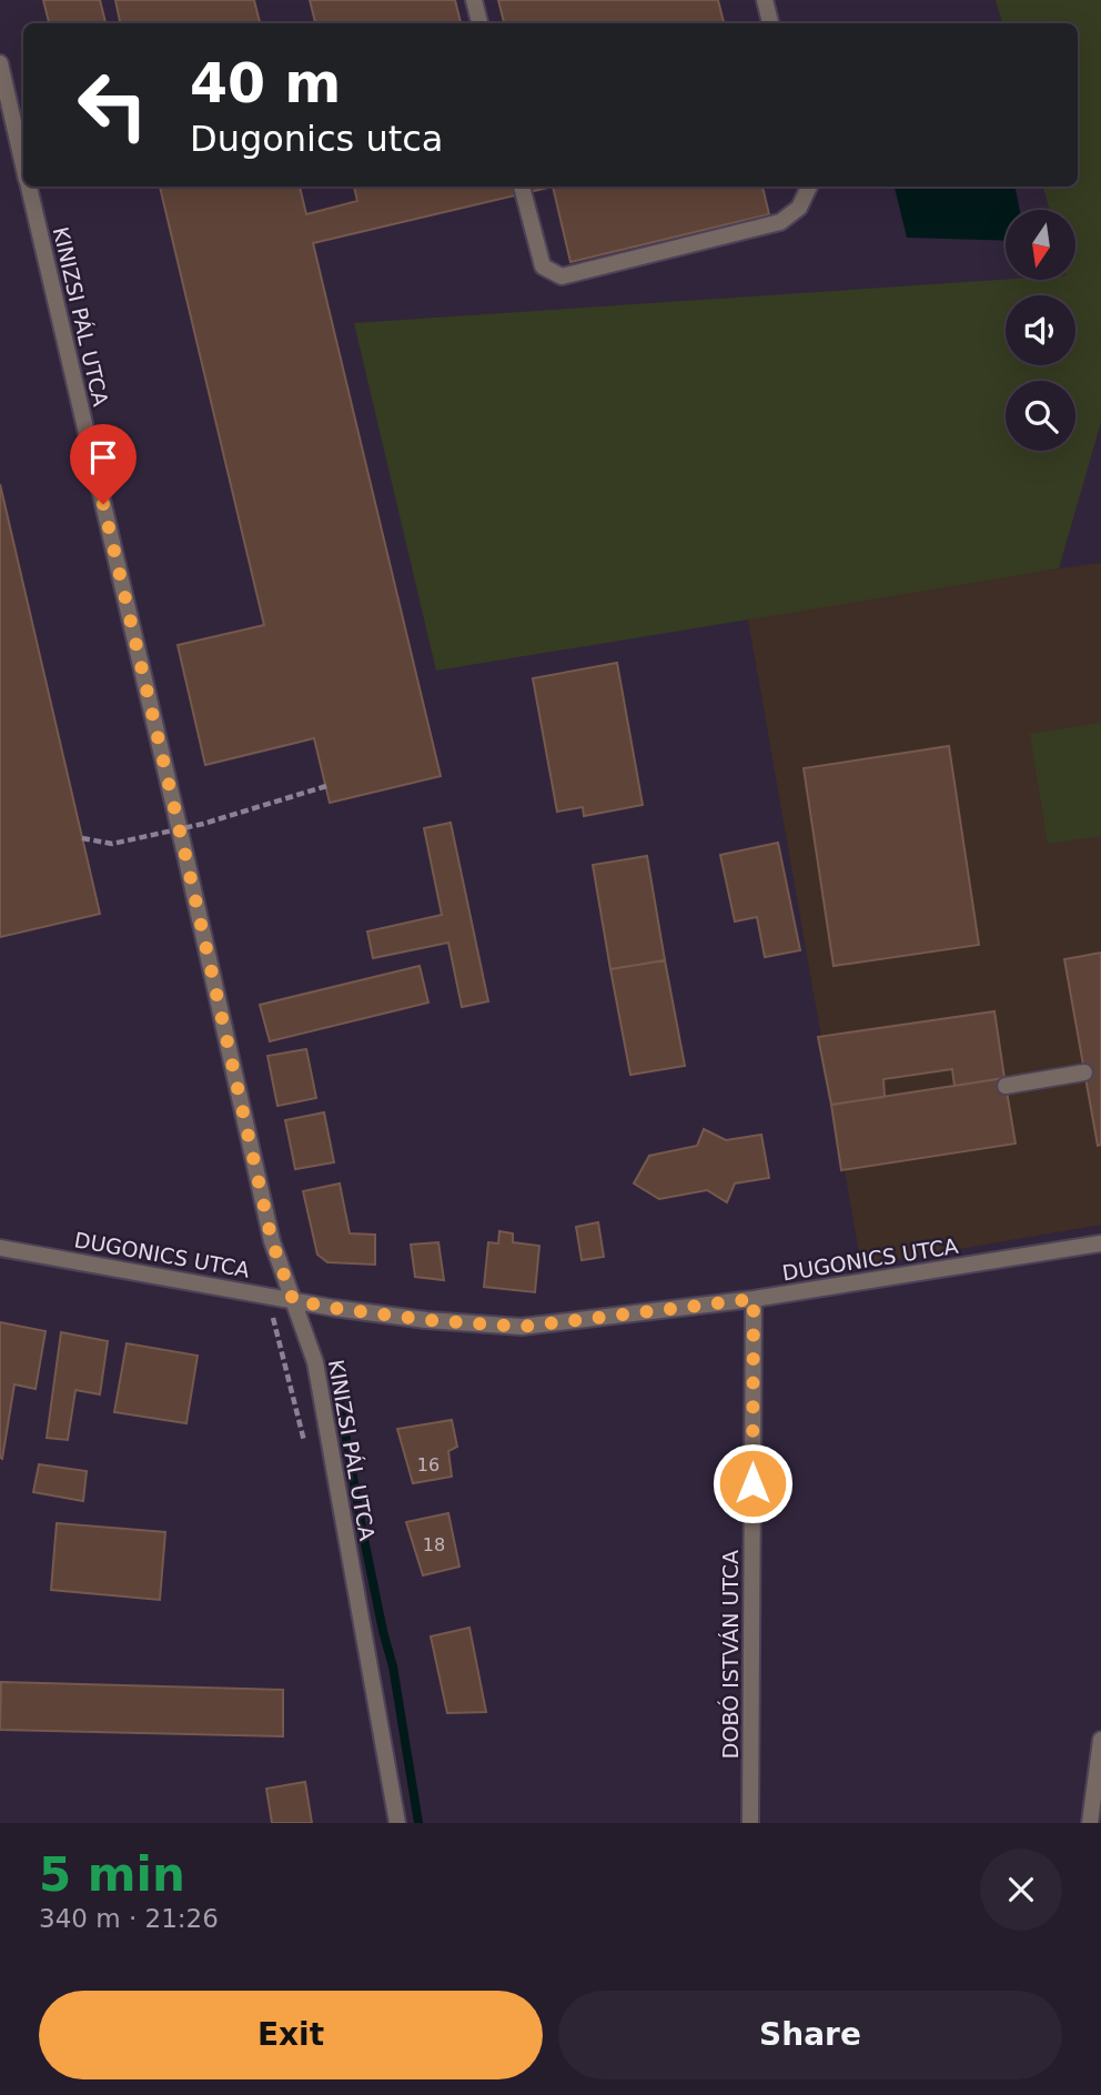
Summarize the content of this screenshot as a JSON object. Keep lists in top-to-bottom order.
{
  "streets": {
    "street": ["KINIZSI PÁL UTCA", "DUGONICS UTCA", "DOBÓ ISTVÁN UTCA"]
  },
  "crossings": [
    ["KINIZSI PÁL UTCA", "DUGONICS UTCA"],
    ["DUGONICS UTCA", "DOBÓ ISTVÁN UTCA"]
  ],
  "house_numbers": ["16", "18"],
  "north": "bottom",
  "page": {
    "turn": ["40 m", "Dugonics utca"],
    "heading": ["5 min", "340 m · 21:26"],
    "buttons": ["Exit", "Share"]
  }
}
